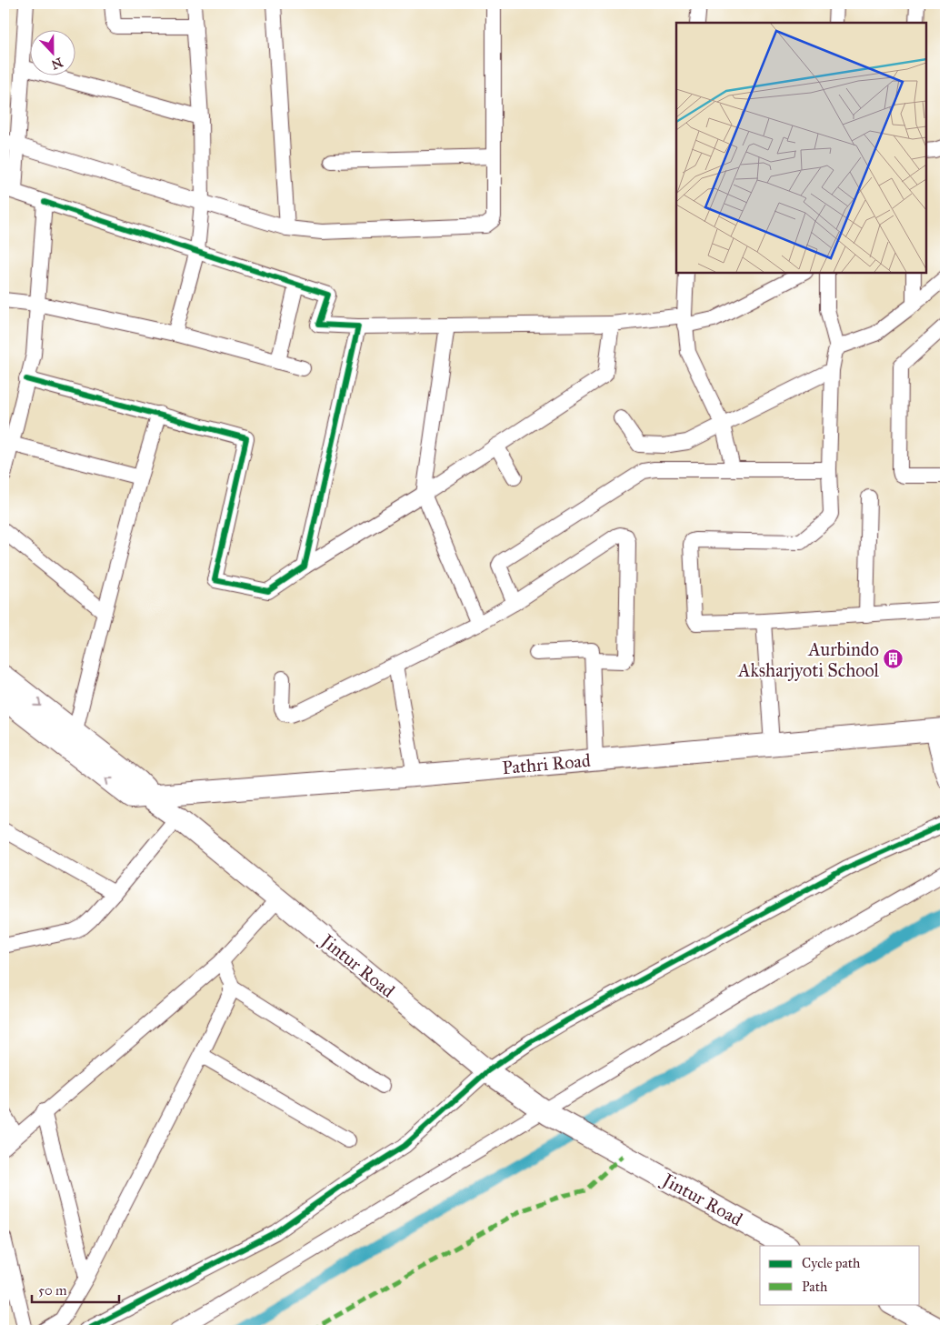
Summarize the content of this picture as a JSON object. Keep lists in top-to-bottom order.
{
  "streets": {
    "highway": ["Pathri Road", "Jintur Road"]
  },
  "crossings": [
    ["Pathri Road", "Jintur Road"]
  ],
  "places": {
    "building": ["Aurbindo Aksharjyoti School"]
  },
  "legend": ["Cycle path", "Path"],
  "scale_bar": "50 m",
  "north": "bottom"
}
